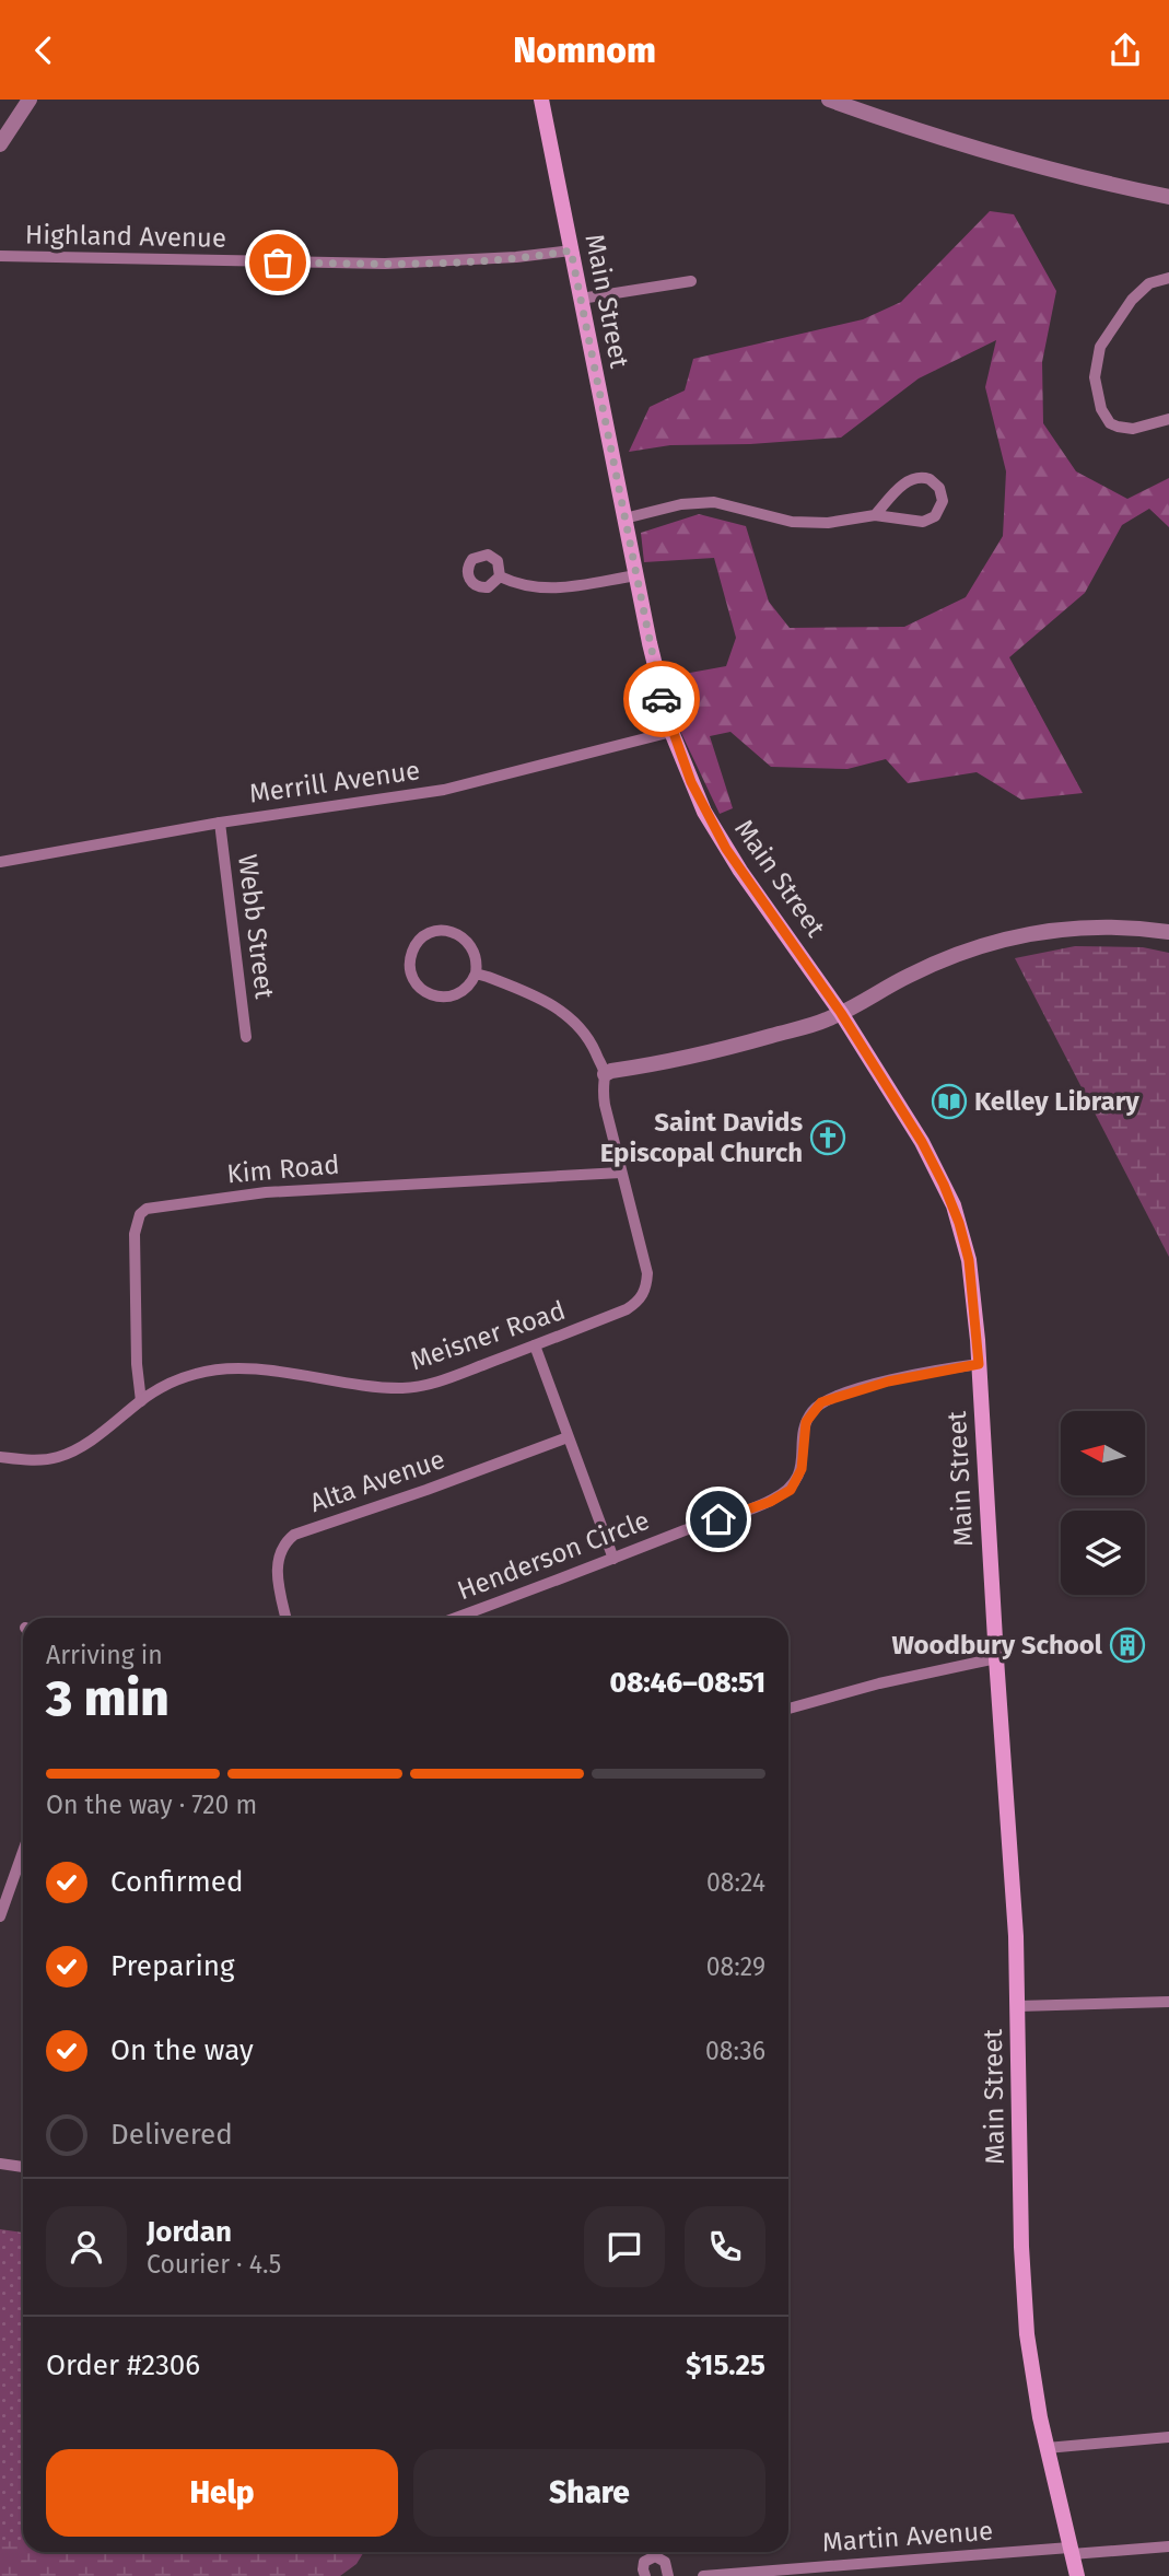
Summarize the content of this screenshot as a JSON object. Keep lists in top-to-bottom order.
{
  "streets": {
    "main road": ["Main Street"],
    "street": [
      "Highland Avenue",
      "Merrill Avenue",
      "Webb Street",
      "Kim Road",
      "Meisner Road",
      "Alta Avenue",
      "Henderson Circle",
      "Martin Avenue"
    ]
  },
  "crossings": [
    ["Highland Avenue", "Main Street"],
    ["Main Street", "Merrill Avenue"],
    ["Main Street", "Henderson Circle"],
    ["Main Street", "Martin Avenue"],
    ["Merrill Avenue", "Webb Street"],
    ["Kim Road", "Meisner Road"]
  ],
  "places": {
    "library": ["Kelley Library"],
    "church": ["Saint Davids Episcopal Church"],
    "building": ["Woodbury School"]
  },
  "north": "left",
  "page": {
    "header": "Nomnom",
    "heading": ["3 min", "Arriving in", "08:46–08:51"],
    "panel": [
      "Jordan",
      "Courier · 4.5",
      "Order #2306",
      "$15.25"
    ],
    "bar": "On the way · 720 m",
    "list": [
      ["Confirmed", "08:24"],
      ["Preparing", "08:29"],
      ["On the way", "08:36"],
      "Delivered"
    ],
    "buttons": ["Help", "Share"]
  }
}
